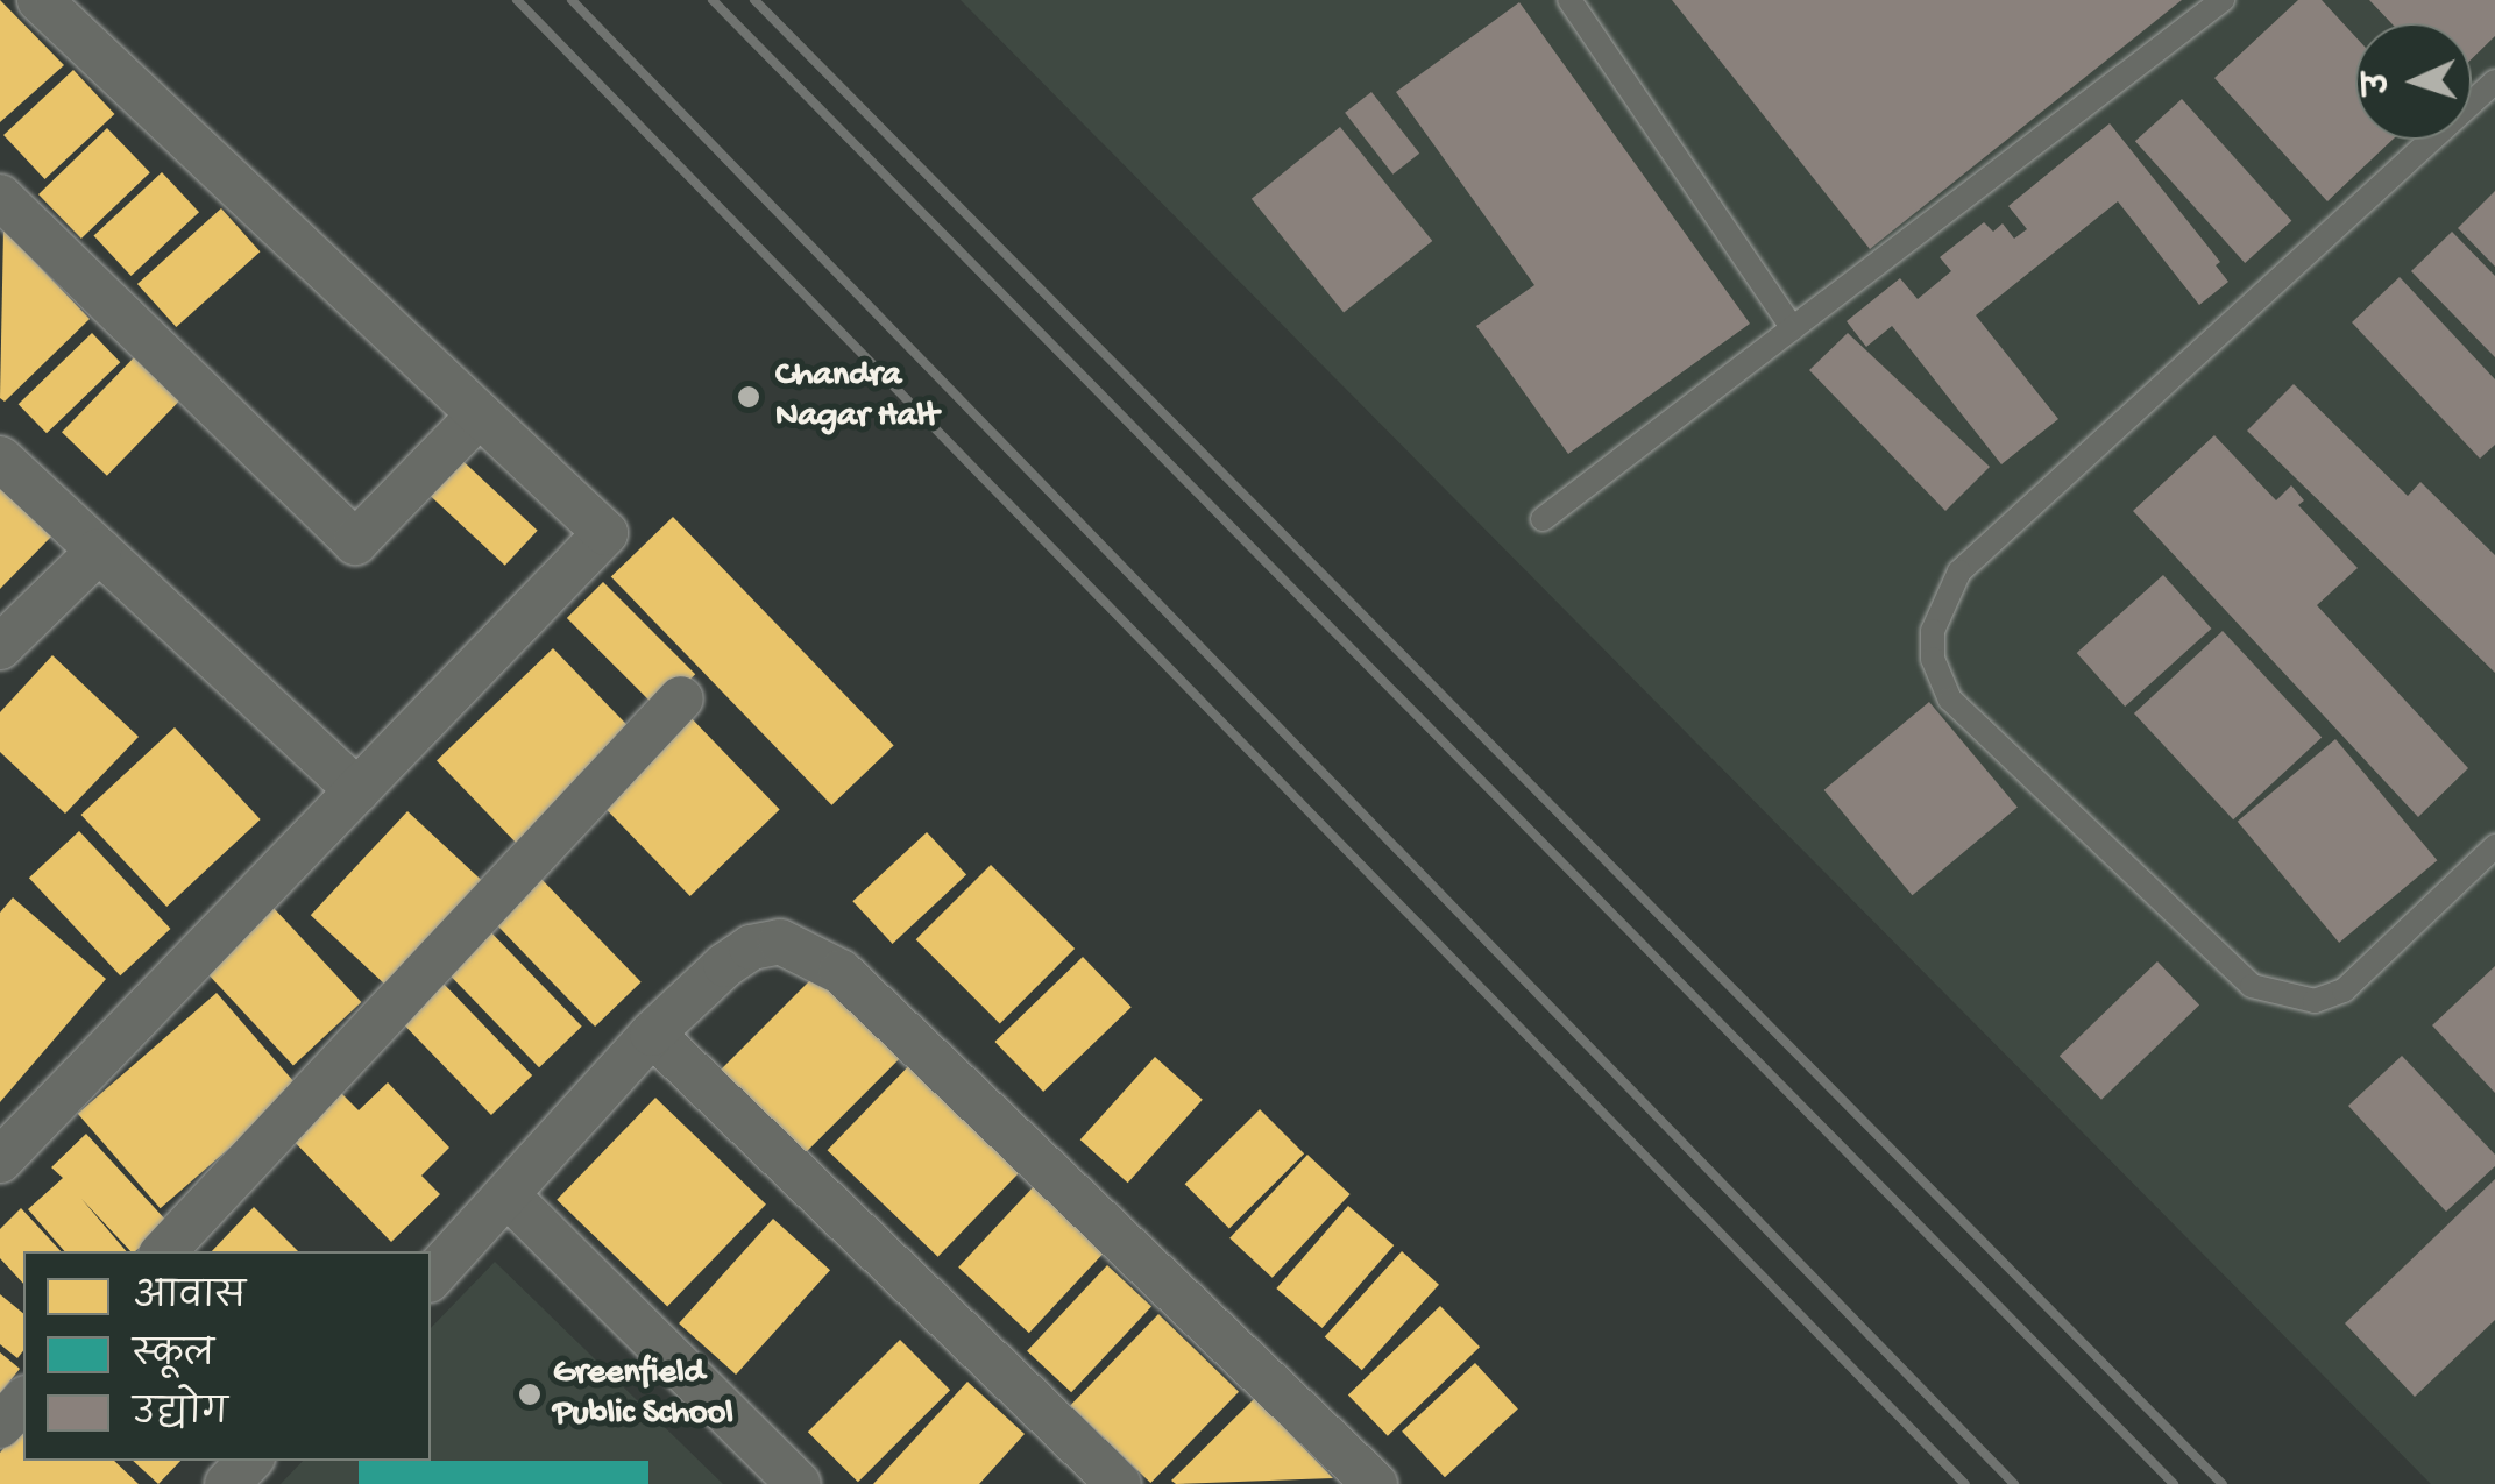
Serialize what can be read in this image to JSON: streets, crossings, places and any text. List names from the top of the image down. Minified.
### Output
{"places":["Chandra Nagar Halt","Greenfield Public School"],"legend":["आवास","स्कूल","उद्योग"],"north":"left"}
